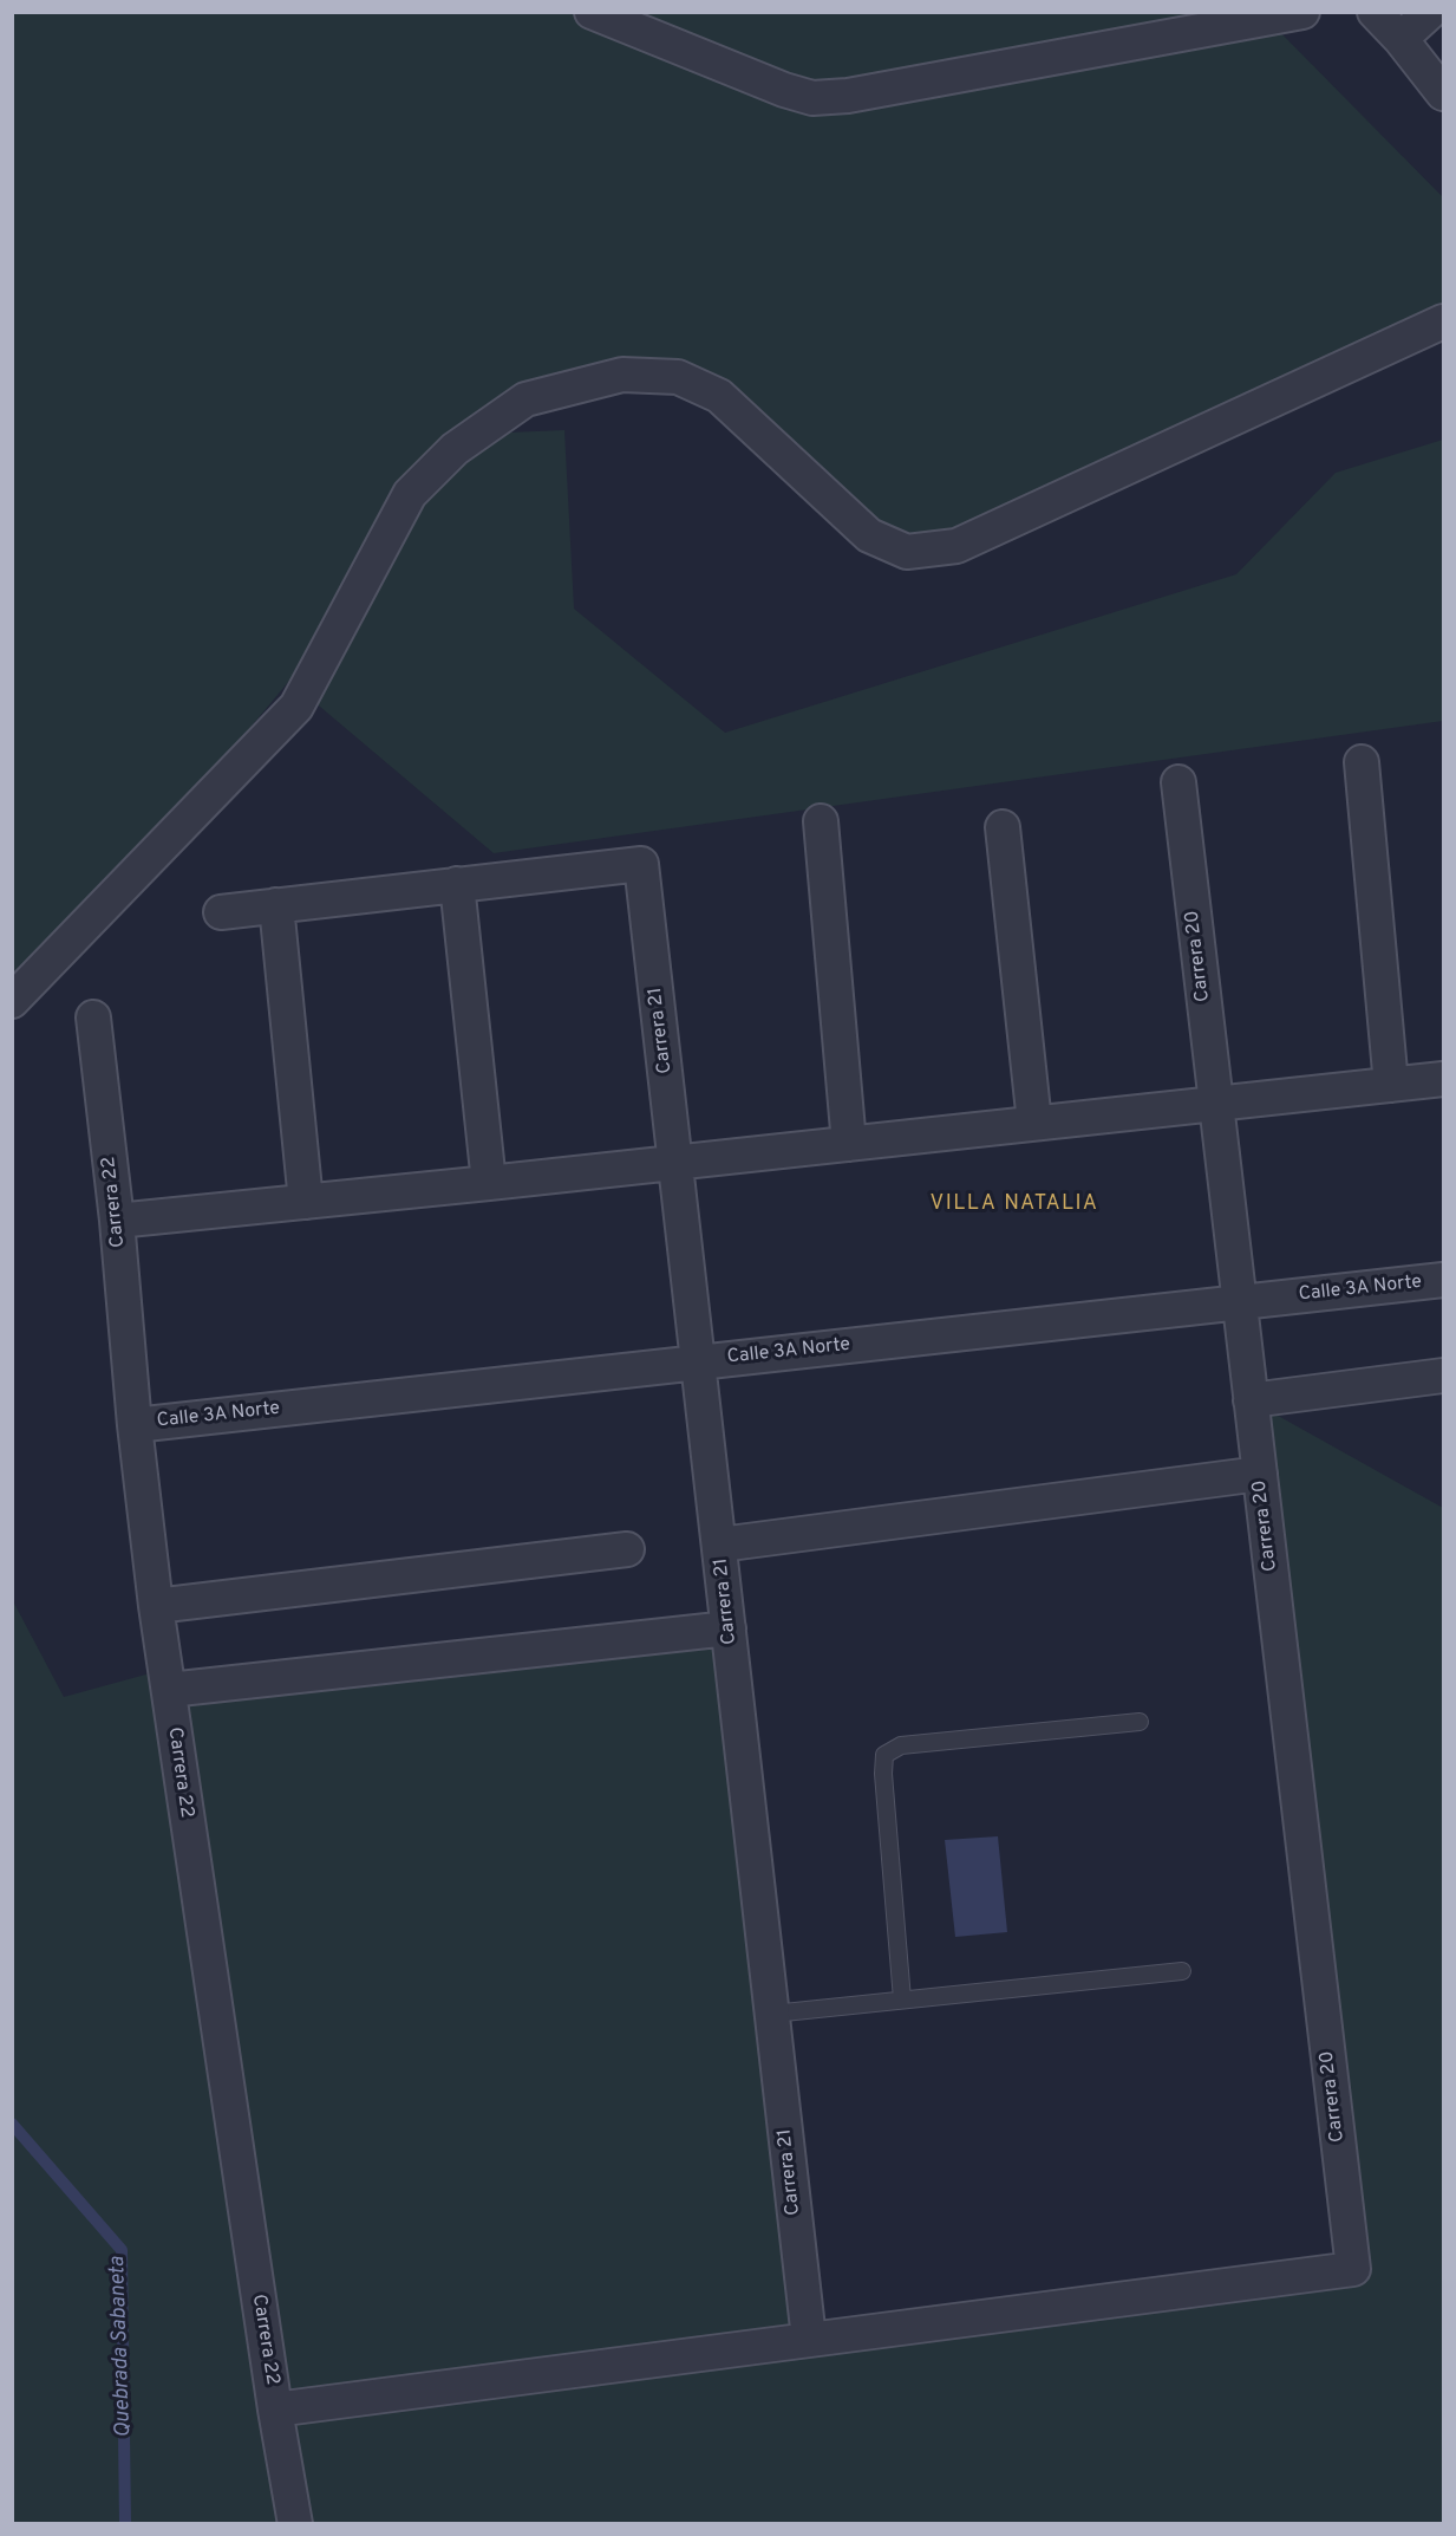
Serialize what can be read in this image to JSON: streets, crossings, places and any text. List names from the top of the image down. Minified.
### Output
{"streets":{"street":["Carrera 20","Carrera 21","Carrera 22","Calle 3A Norte"]},"crossings":[["Carrera 20","Carrera 21"],["Carrera 20","Calle 3A Norte"],["Carrera 21","Calle 3A Norte"],["Carrera 22","Calle 3A Norte"]],"districts":["VILLA NATALIA"],"water":["Quebrada Sabaneta"]}
